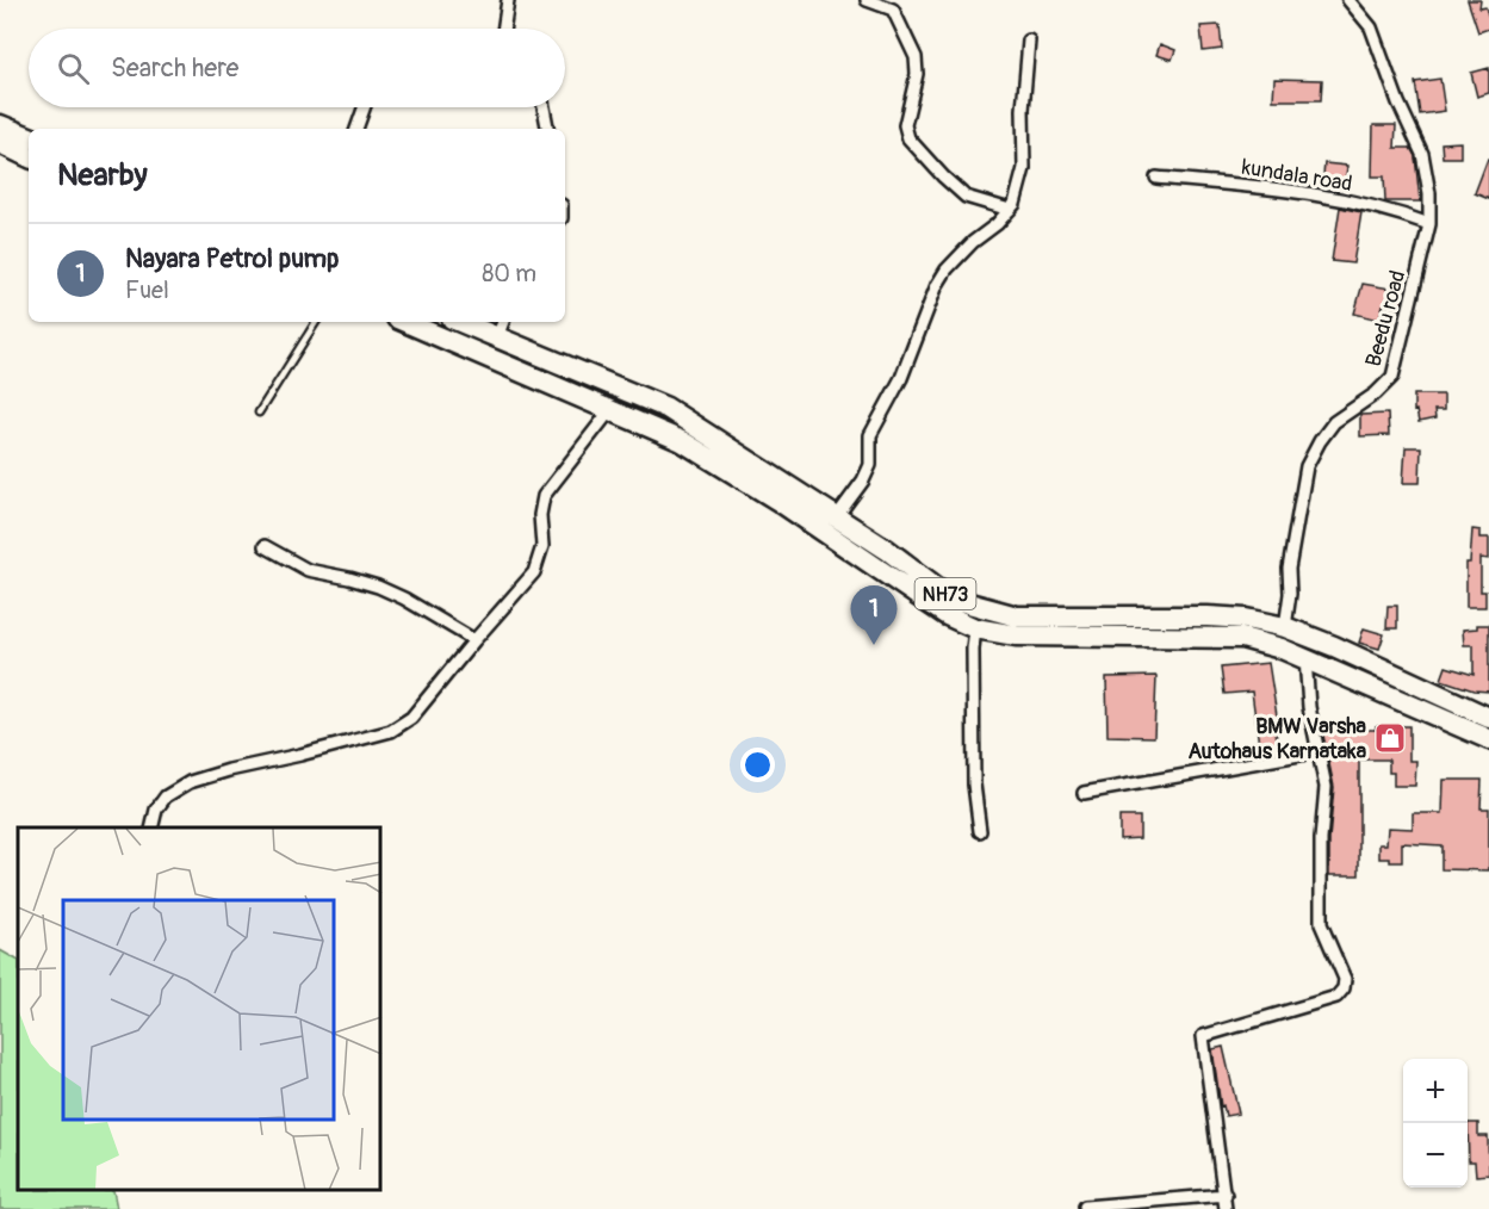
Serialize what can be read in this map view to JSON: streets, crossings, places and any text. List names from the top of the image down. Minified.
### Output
{"streets":{"highway":["NH73"],"street":["kundala road","Beedu road"]},"crossings":[["kundala road","Beedu road"],["Beedu road","NH73"]],"places":{"shop":["BMW Varsha Autohaus Karnataka"]},"page":{"search":"Search here","heading":"Nearby","list":[{"mark":"1","name":"Nayara Petrol pump","note":"Fuel","value":"80 m"}],"pins":"1","map_buttons":["+","−"]}}
